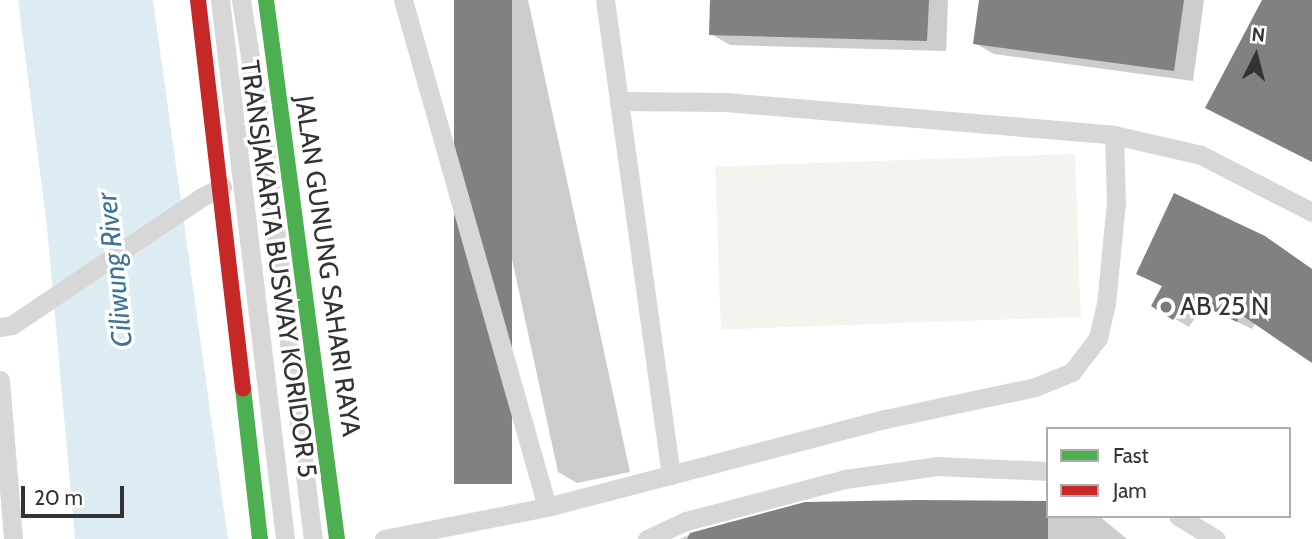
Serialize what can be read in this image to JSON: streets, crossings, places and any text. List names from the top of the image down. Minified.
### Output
{"streets":{"main road":["JALAN GUNUNG SAHARI RAYA"],"lane":["TRANSJAKARTA BUSWAY KORIDOR 5"]},"water":["Ciliwung River"],"places":["AB 25 N"],"legend":["Fast","Jam"],"scale_bar":"20 m","north":"top"}
